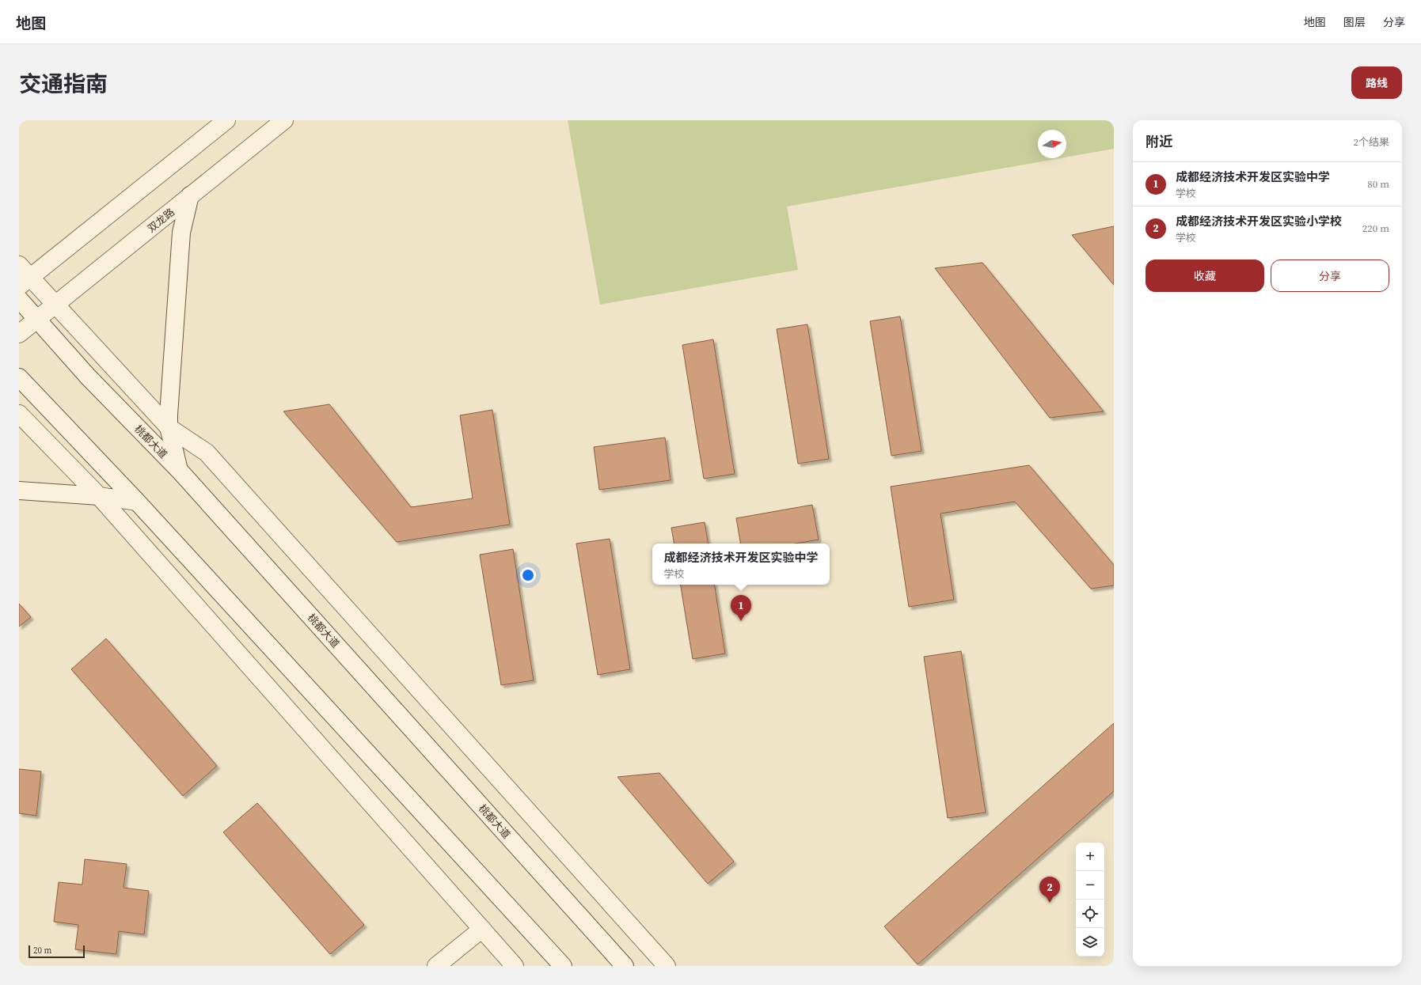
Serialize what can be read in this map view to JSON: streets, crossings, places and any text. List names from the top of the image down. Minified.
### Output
{"streets":{"street":["双龙路","桃都大道"]},"crossings":[["双龙路","桃都大道"]],"scale_bar":"20 m","north":"right","page":{"header":"地图","nav":["地图","图层","分享"],"title":"交通指南","buttons":["路线",["收藏","分享"]],"heading":["附近","2个结果"],"list":[{"mark":"1","name":"成都经济技术开发区实验中学","note":"学校","value":"80 m"},{"mark":"2","name":"成都经济技术开发区实验小学校","note":"学校","value":"220 m"}],"popup":["成都经济技术开发区实验中学","学校"],"pins":["1","2"],"map_buttons":["+","−"],"scale":"20 m"}}
